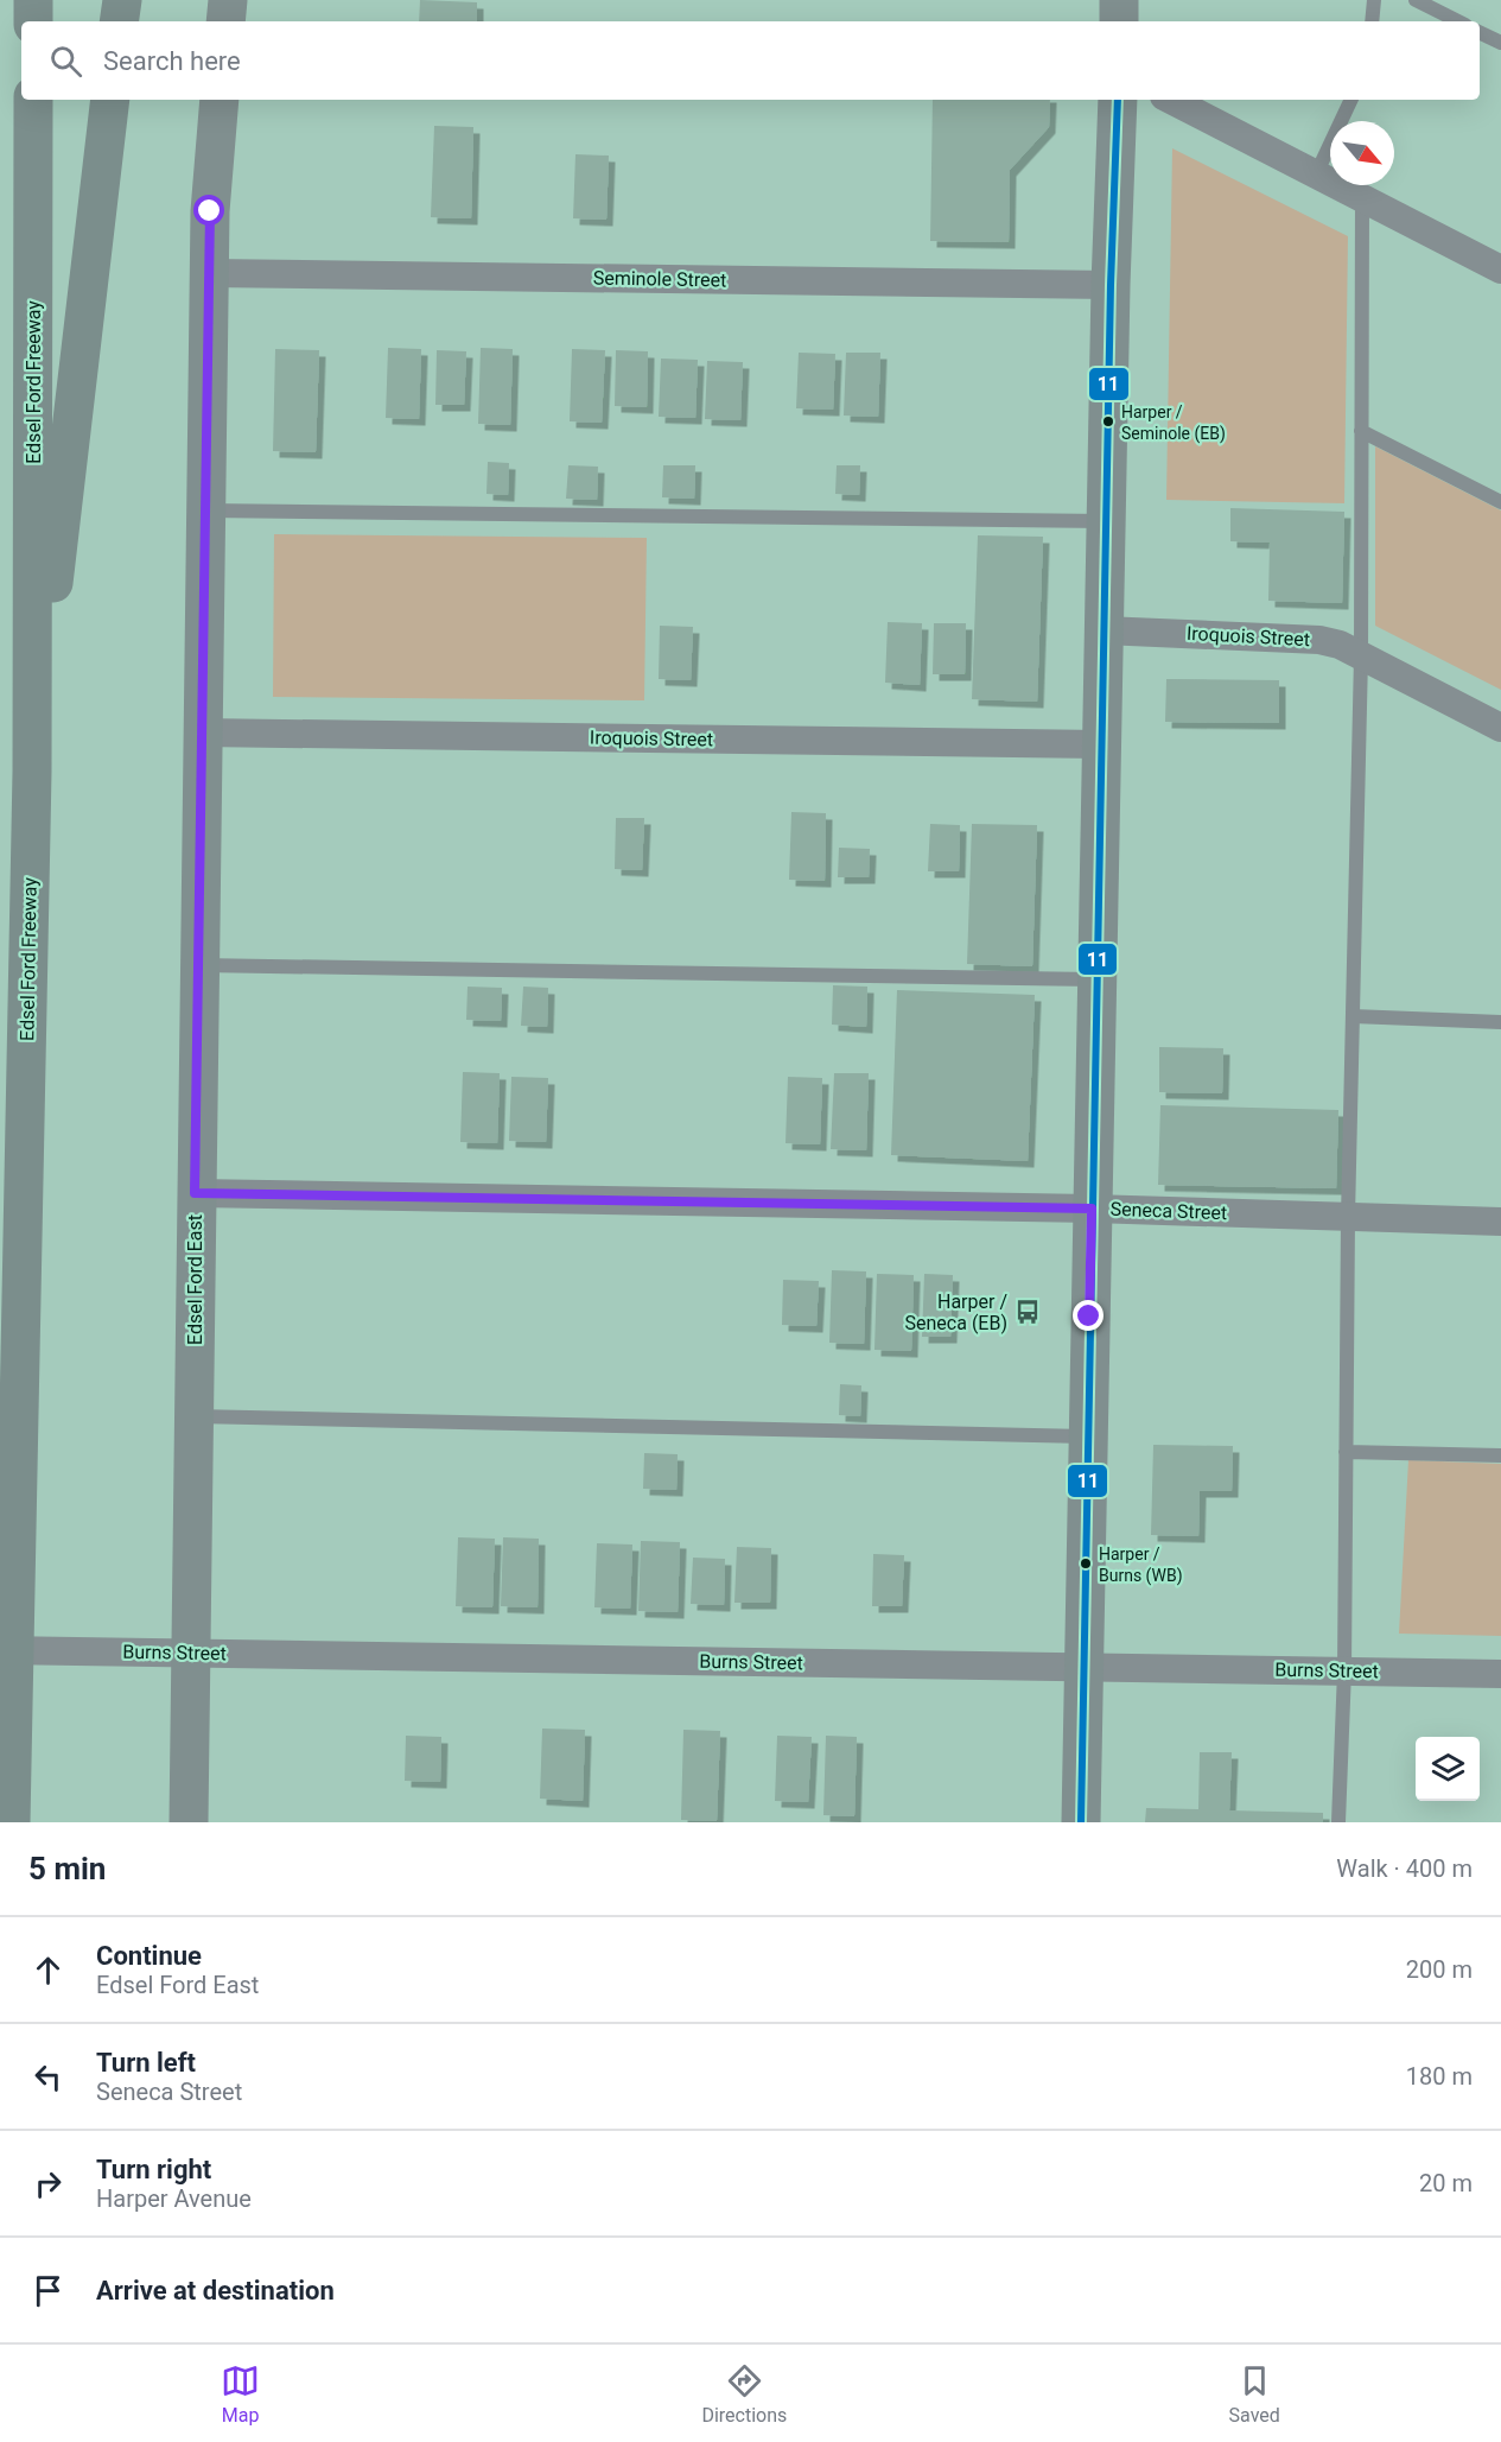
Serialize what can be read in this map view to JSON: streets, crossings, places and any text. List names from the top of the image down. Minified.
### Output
{"streets":{"highway":["Edsel Ford Freeway"],"street":["Seminole Street","Iroquois Street","Seneca Street","Edsel Ford East","Burns Street"]},"crossings":[["Seminole Street","Edsel Ford East"],["Iroquois Street","Edsel Ford East"],["Seneca Street","Edsel Ford East"],["Edsel Ford East","Burns Street"]],"places":{"other":["Harper / Seminole (EB)","Harper / Burns (WB)"],"bus stop":["Harper / Seneca (EB)"]},"lines":["transit line 11"],"north":"bottom right","page":{"search":"Search here","heading":["5 min","Walk · 400 m"],"list":[["Continue","Edsel Ford East","200 m"],["Turn left","Seneca Street","180 m"],["Turn right","Harper Avenue","20 m"],"Arrive at destination"],"nav":["Map","Directions","Saved"]}}
